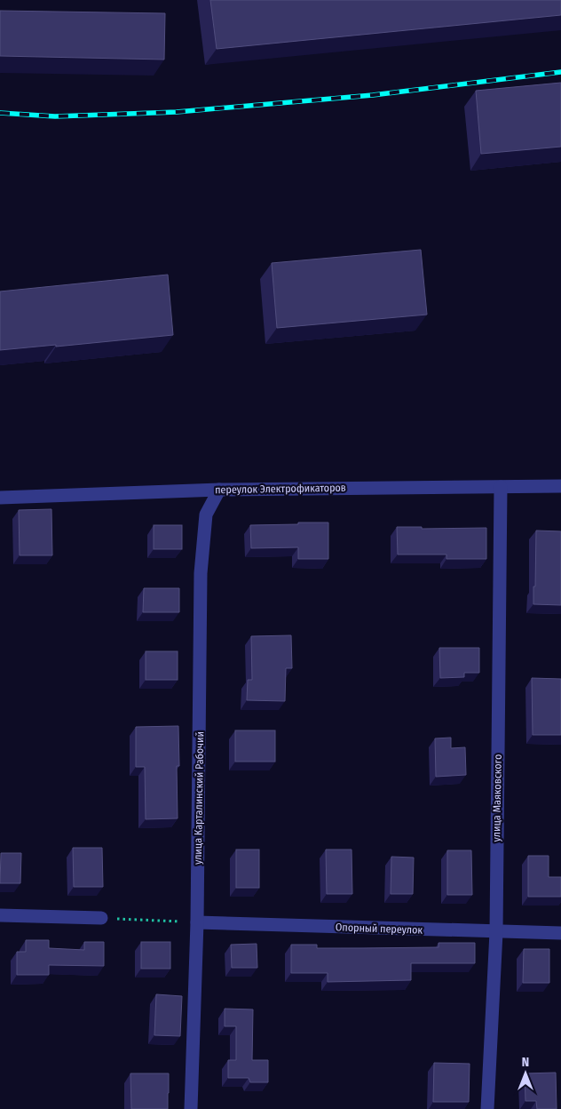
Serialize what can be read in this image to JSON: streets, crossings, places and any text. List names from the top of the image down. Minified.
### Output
{"streets":{"street":["переулок Электрофикаторов","улица Карталинский Рабочий","улица Маяковского","Опорный переулок"]},"crossings":[["переулок Электрофикаторов","улица Карталинский Рабочий"],["переулок Электрофикаторов","улица Маяковского"],["улица Карталинский Рабочий","Опорный переулок"],["улица Маяковского","Опорный переулок"]],"north":"top"}
